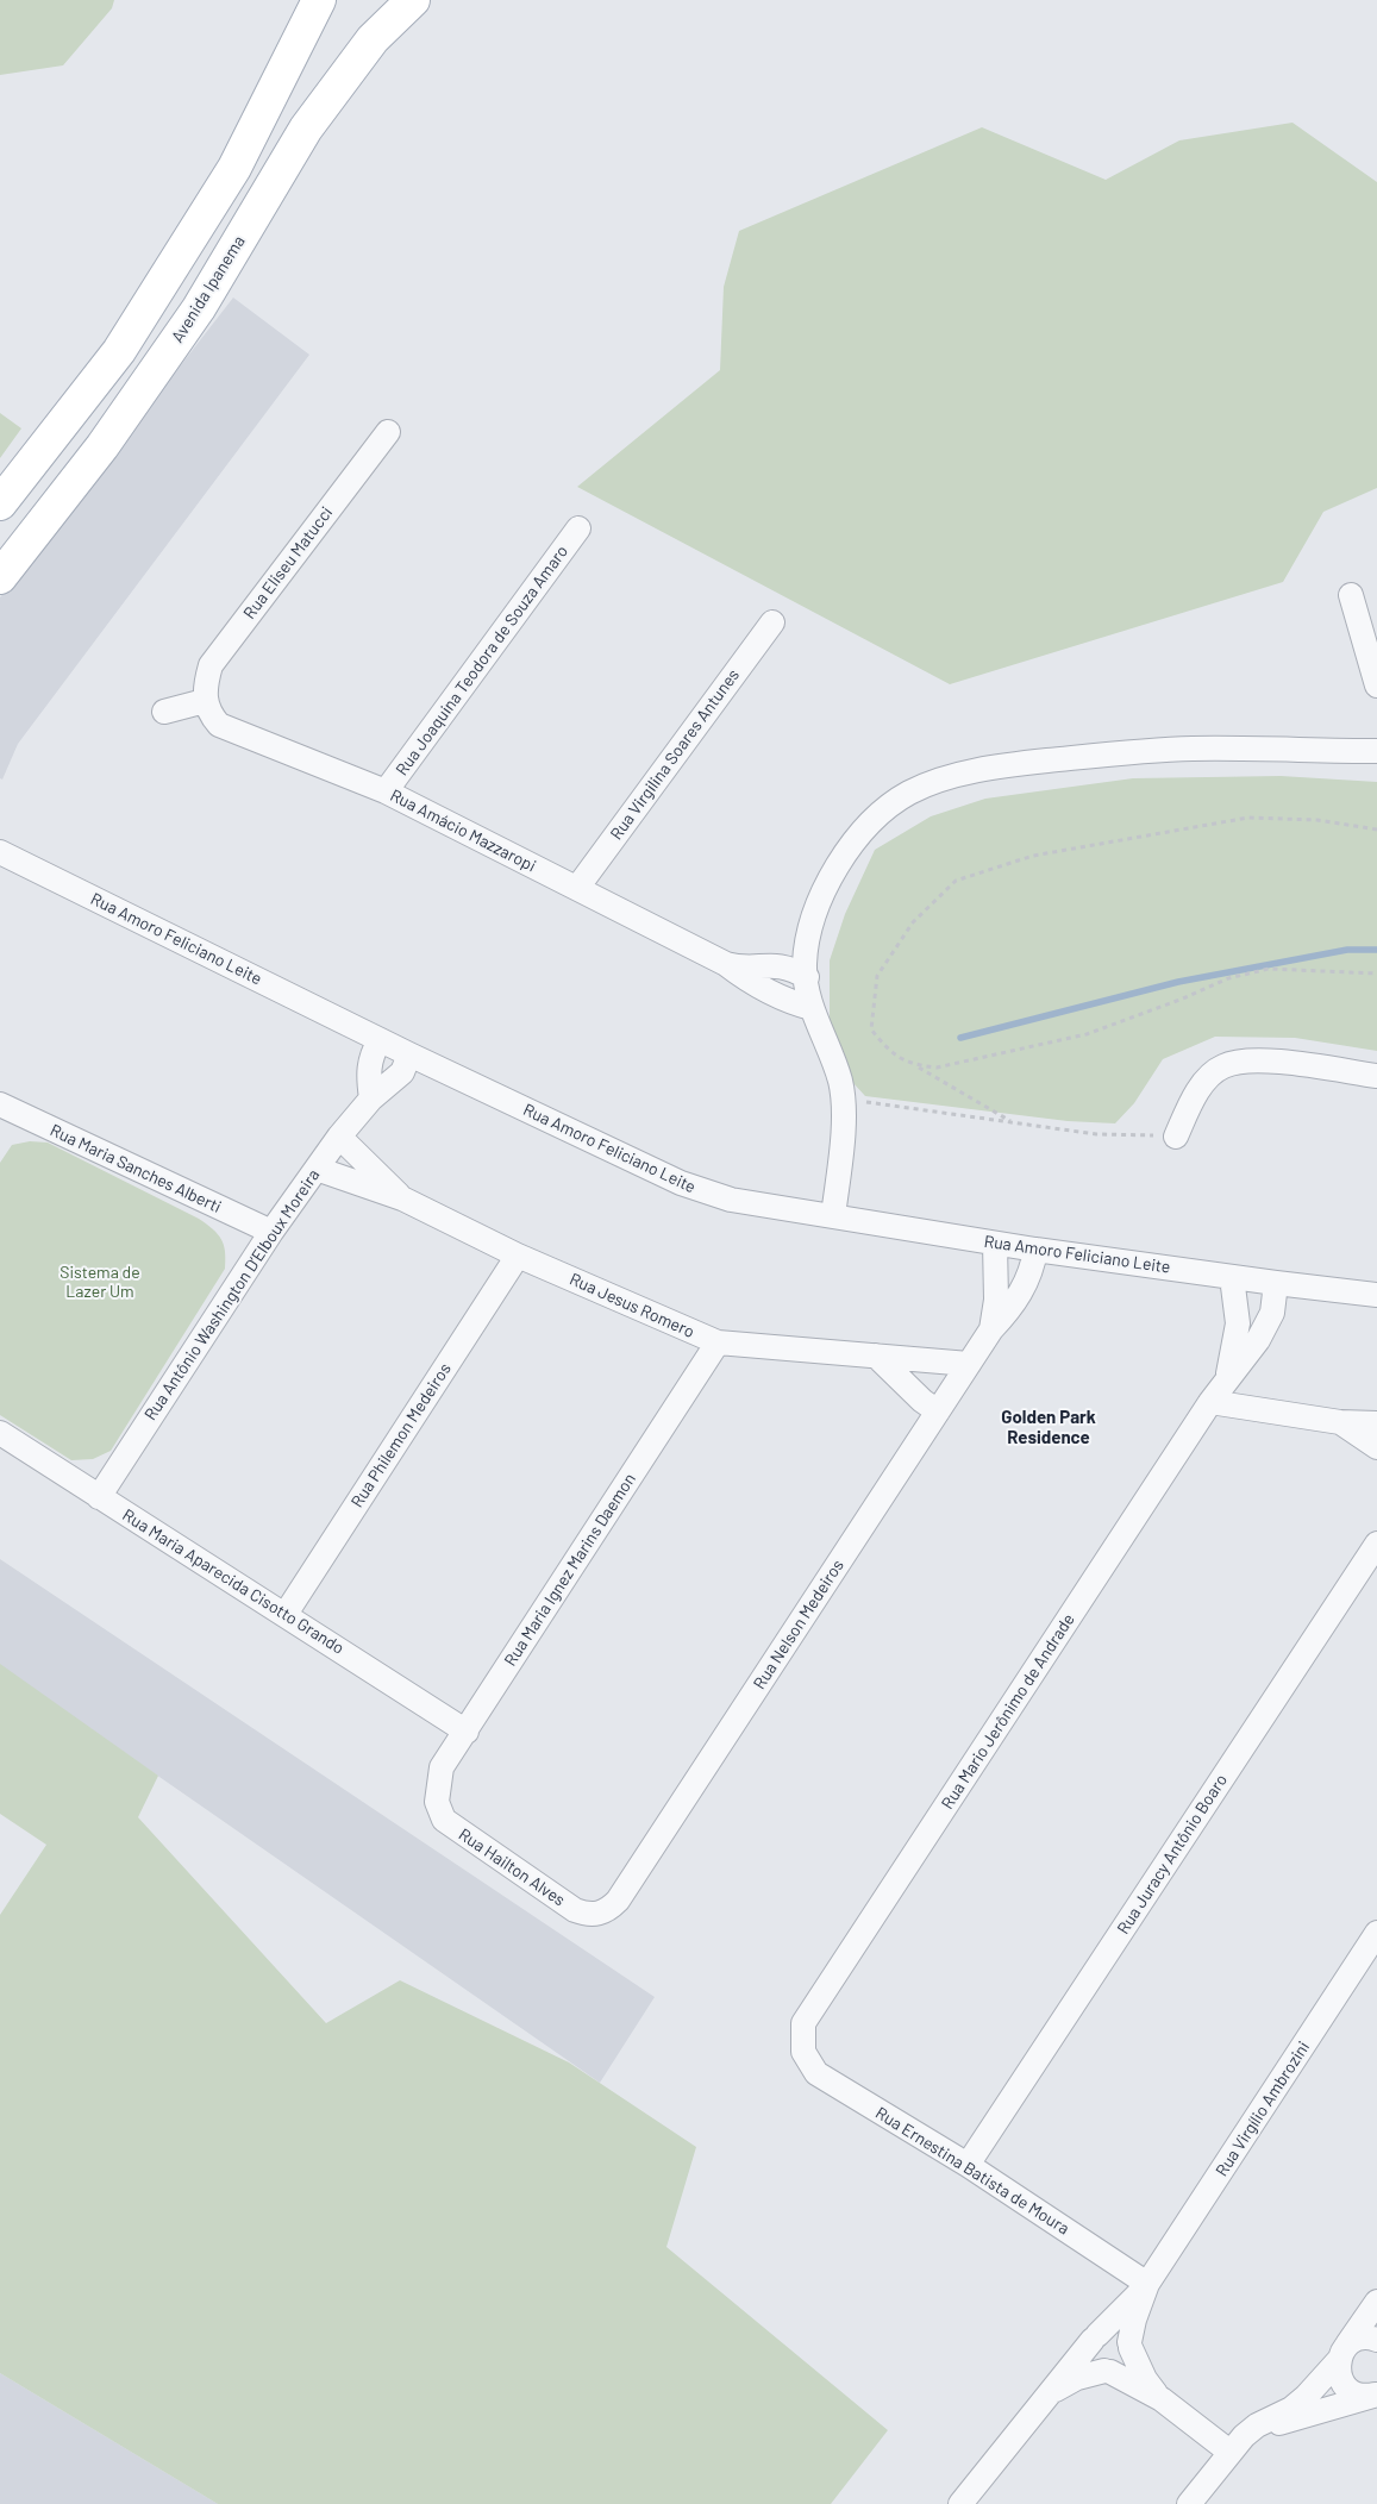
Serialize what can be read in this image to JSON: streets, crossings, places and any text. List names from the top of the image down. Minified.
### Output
{"streets":{"main road":["Avenida Ipanema"],"street":["Rua Eliseu Matucci","Rua Joaquina Teodora de Souza Amaro","Rua Virgilina Soares Antunes","Rua Amácio Mazzaropi","Rua Amoro Feliciano Leite","Rua Maria Sanches Alberti","Rua Antônio Washington D’Elboux Moreira","Rua Jesus Romero","Rua Philemon Medeiros","Rua Maria Ignez Marins Daemon","Rua Maria Aparecida Cisotto Grando","Rua Nelson Medeiros","Rua Mario Jerônimo de Andrade","Rua Juracy Antônio Boaro","Rua Hailton Alves","Rua Virgílio Ambrozini","Rua Ernestina Batista de Moura"]},"crossings":[["Rua Eliseu Matucci","Rua Amácio Mazzaropi"],["Rua Joaquina Teodora de Souza Amaro","Rua Amácio Mazzaropi"],["Rua Virgilina Soares Antunes","Rua Amácio Mazzaropi"],["Rua Amoro Feliciano Leite","Rua Antônio Washington D’Elboux Moreira"],["Rua Amoro Feliciano Leite","Rua Nelson Medeiros"],["Rua Amoro Feliciano Leite","Rua Mario Jerônimo de Andrade"],["Rua Maria Sanches Alberti","Rua Antônio Washington D’Elboux Moreira"],["Rua Antônio Washington D’Elboux Moreira","Rua Jesus Romero"],["Rua Antônio Washington D’Elboux Moreira","Rua Maria Aparecida Cisotto Grando"],["Rua Jesus Romero","Rua Philemon Medeiros"],["Rua Jesus Romero","Rua Maria Ignez Marins Daemon"],["Rua Jesus Romero","Rua Nelson Medeiros"],["Rua Philemon Medeiros","Rua Maria Aparecida Cisotto Grando"],["Rua Maria Ignez Marins Daemon","Rua Maria Aparecida Cisotto Grando"],["Rua Maria Ignez Marins Daemon","Rua Hailton Alves"],["Rua Nelson Medeiros","Rua Hailton Alves"],["Rua Mario Jerônimo de Andrade","Rua Ernestina Batista de Moura"],["Rua Juracy Antônio Boaro","Rua Ernestina Batista de Moura"],["Rua Virgílio Ambrozini","Rua Ernestina Batista de Moura"]],"districts":["Golden Park Residence"],"parks":["Sistema de Lazer Um"]}
